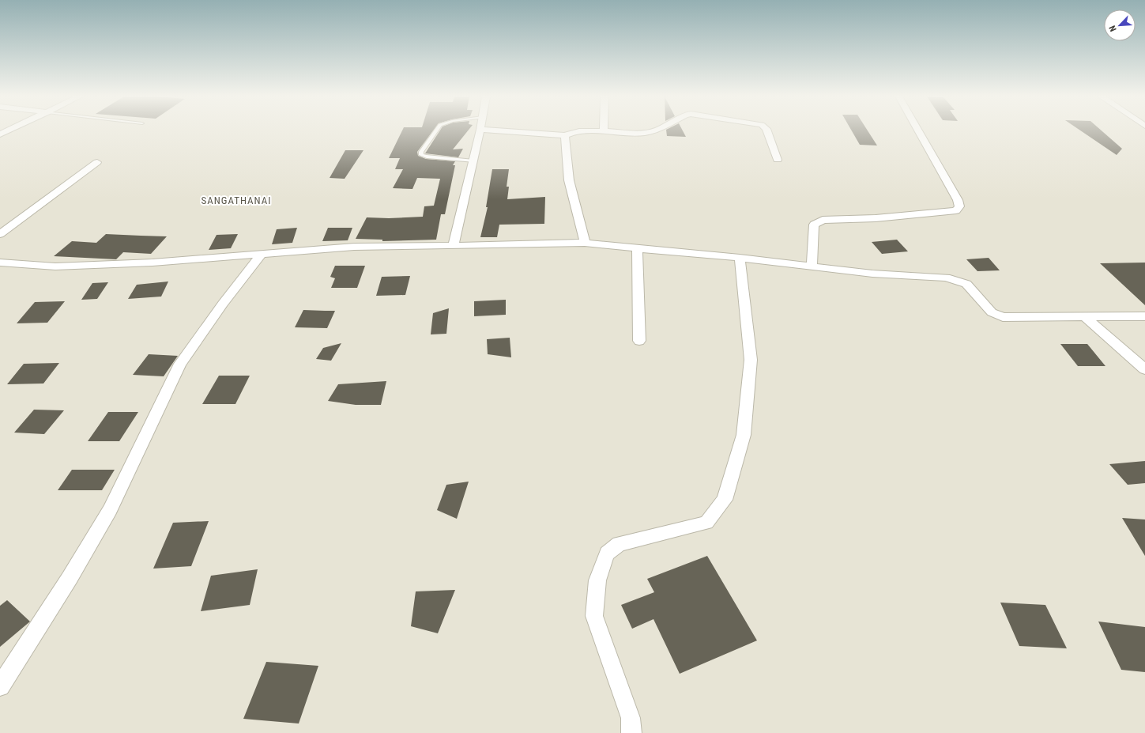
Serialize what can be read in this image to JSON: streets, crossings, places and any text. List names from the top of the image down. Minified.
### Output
{"districts":["SANGATHANAI"],"north":"bottom left"}
